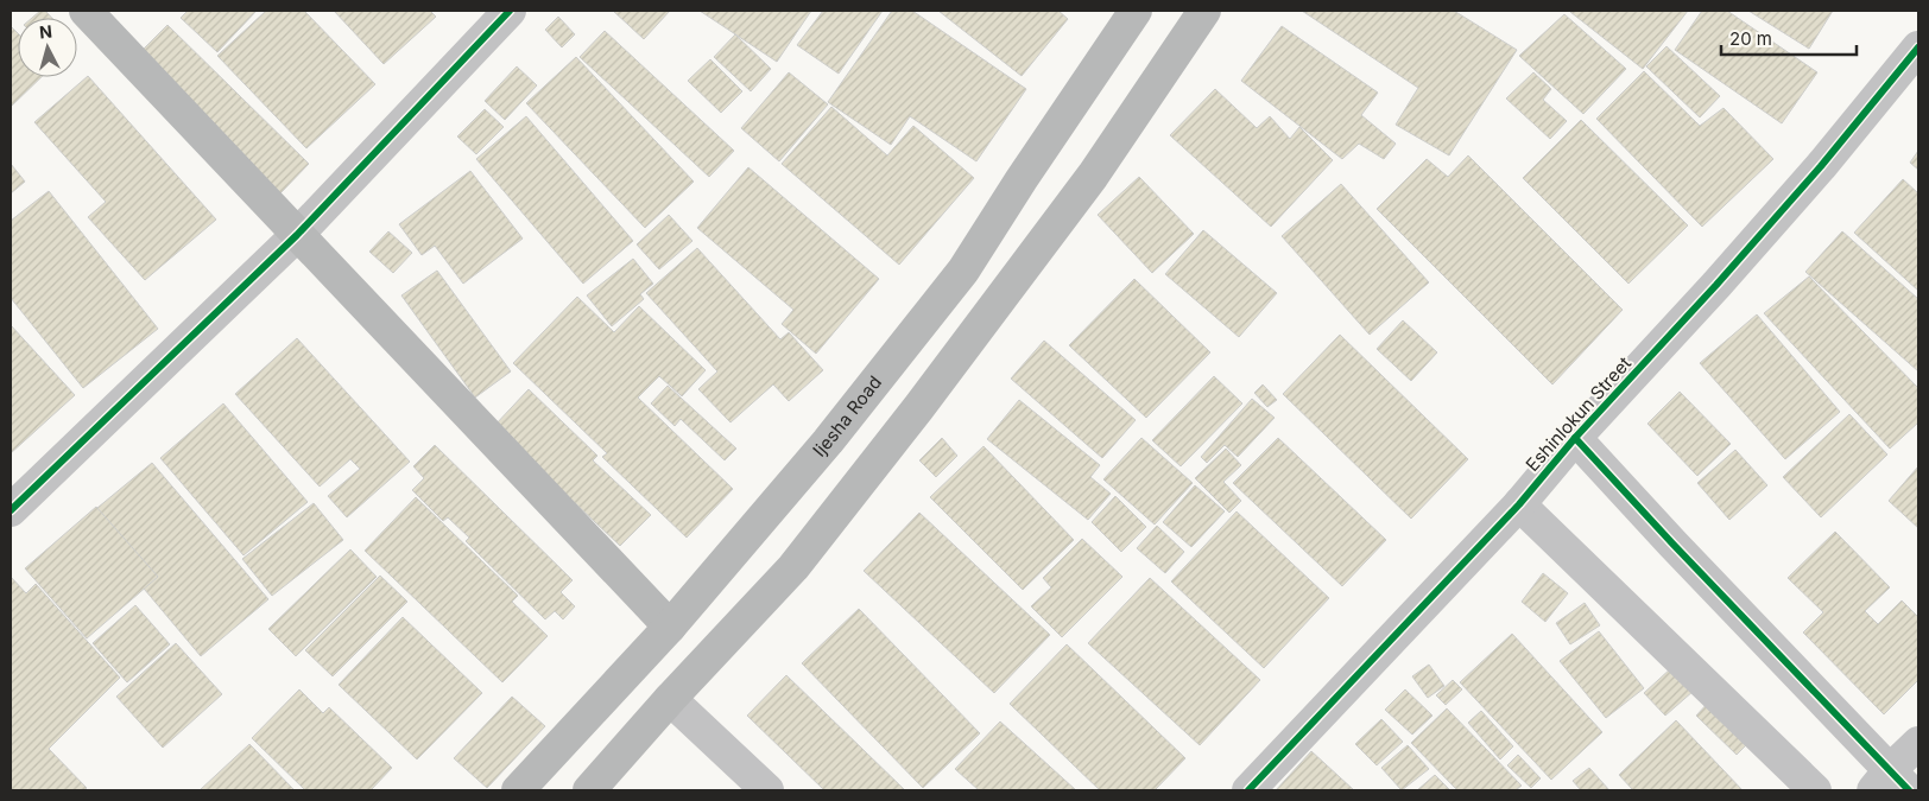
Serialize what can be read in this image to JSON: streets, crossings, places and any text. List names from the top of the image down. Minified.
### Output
{"streets":{"main road":["Ijesha Road"],"street":["Eshinlokun Street"]},"scale_bar":"20 m","north":"top"}
